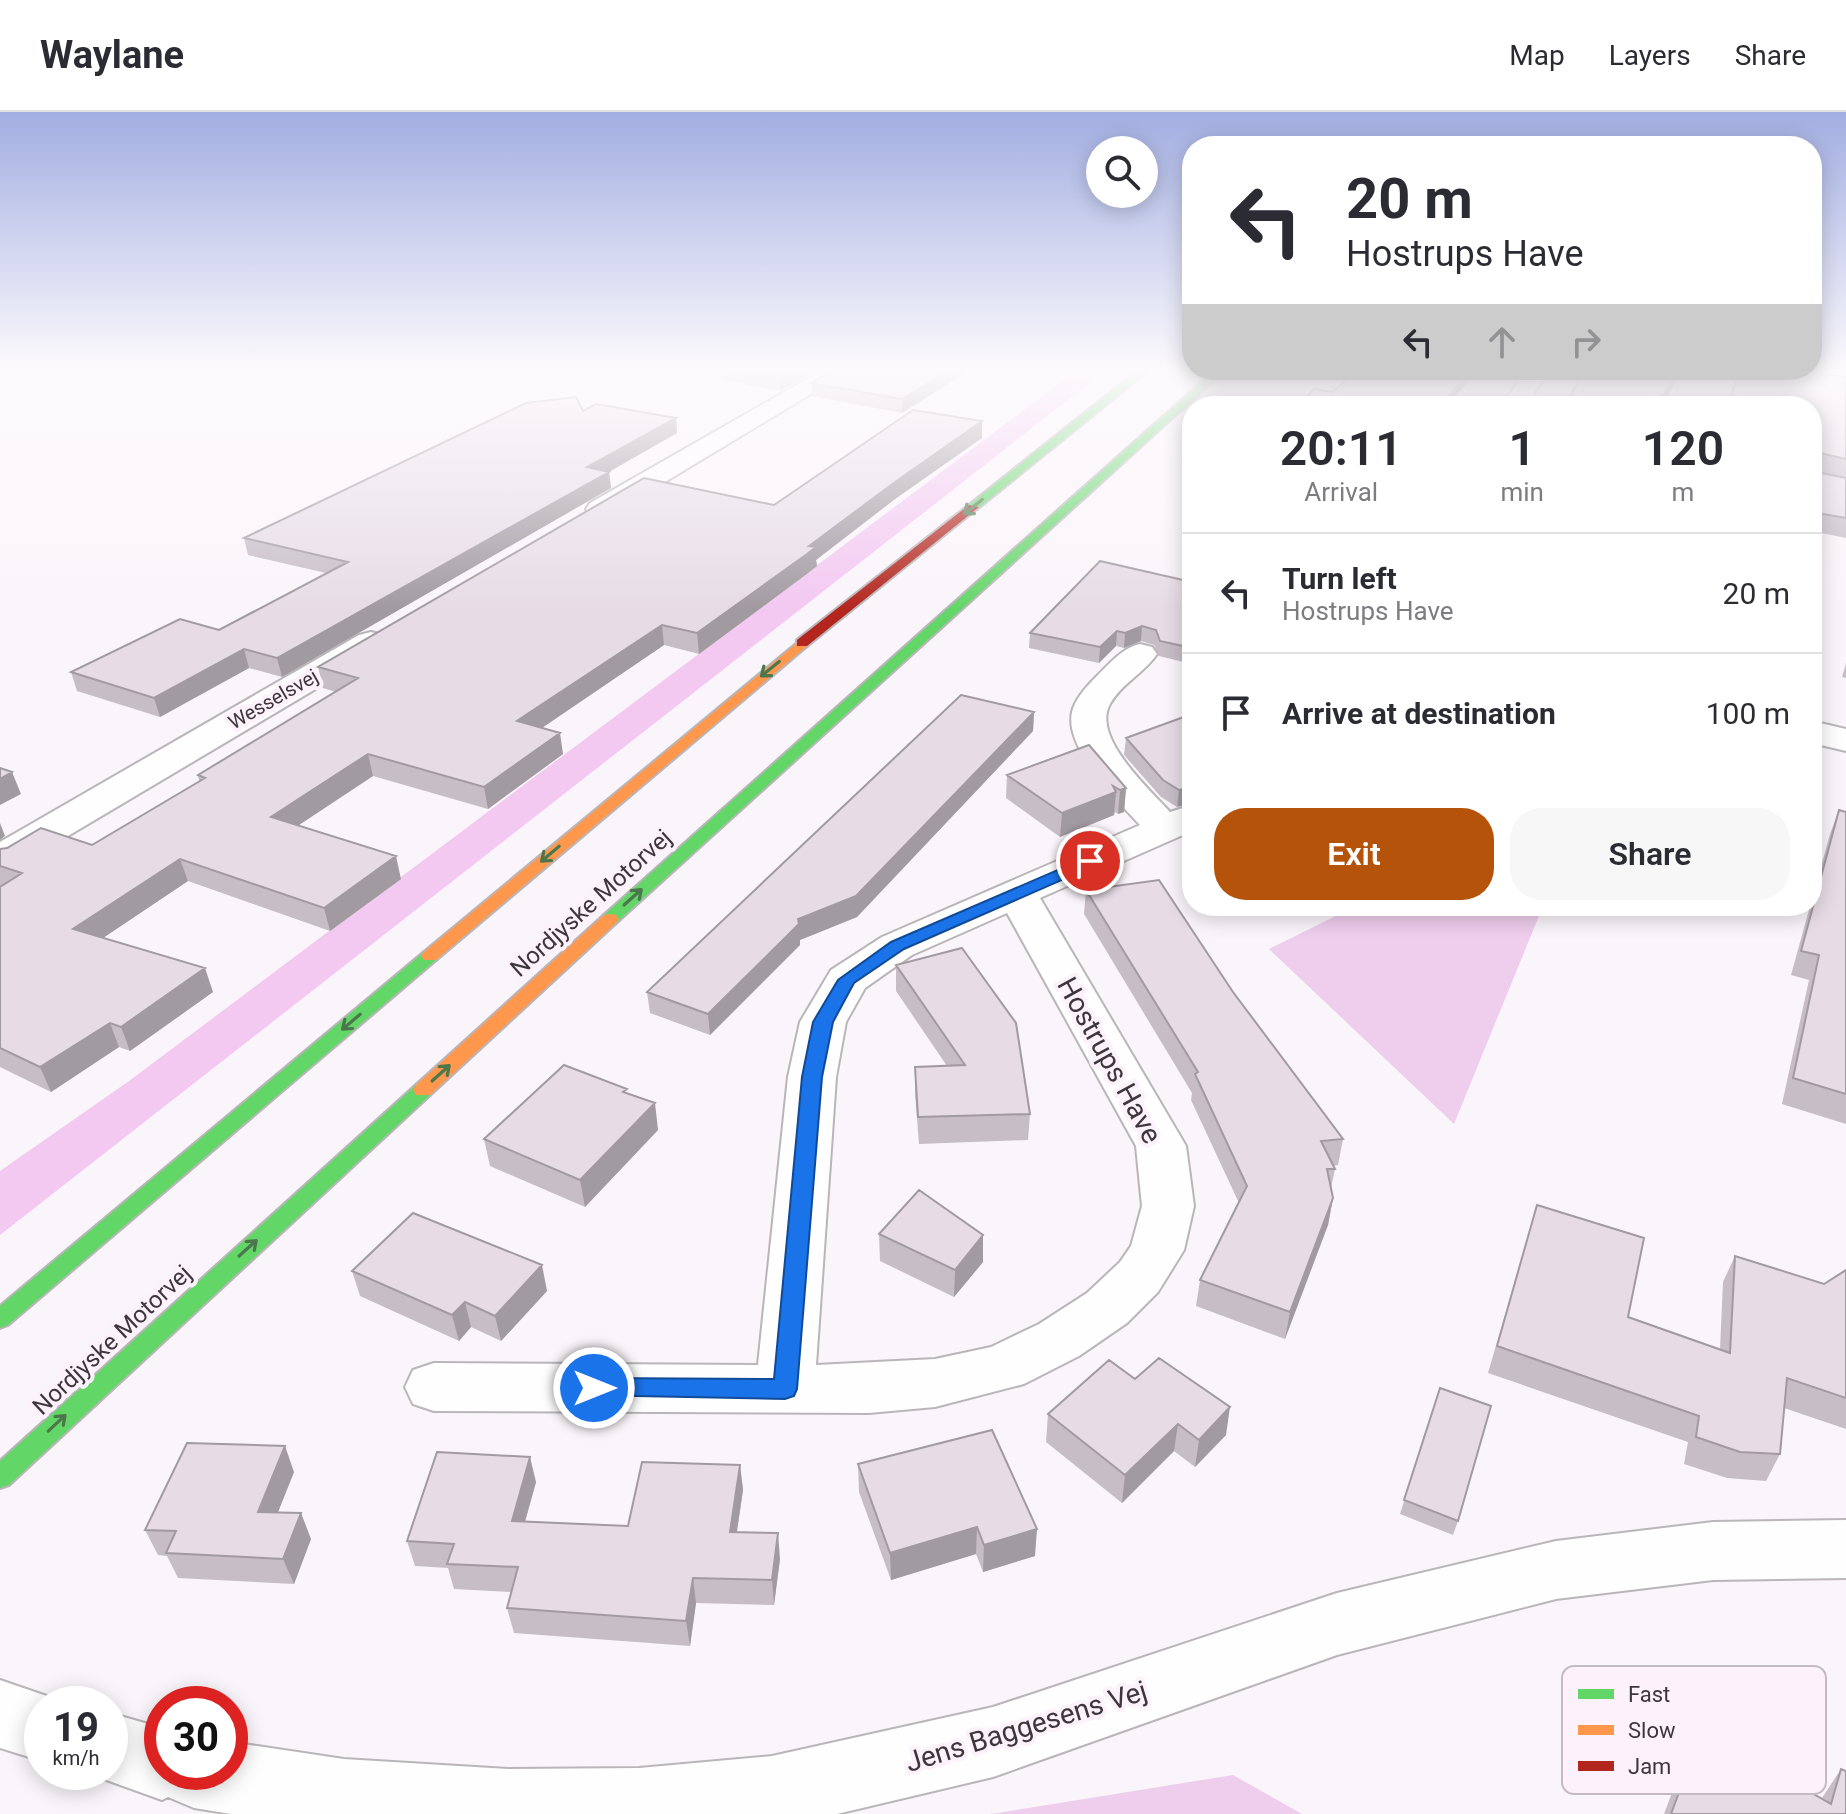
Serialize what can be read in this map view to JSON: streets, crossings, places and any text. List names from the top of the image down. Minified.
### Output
{"streets":{"highway":["Nordjyske Motorvej"],"street":["Wesselsvej","Hostrups Have","Jens Baggesens Vej"]},"legend":["Fast","Slow","Jam"],"page":{"header":"Waylane","nav":["Map","Layers","Share"],"turn":["20 m","Hostrups Have"],"eta":["20:11","Arrival","1","min","120","m"],"list":[{"name":"Turn left","note":"Hostrups Have","value":"20 m"},{"name":"Arrive at destination","value":"100 m"}],"buttons":["Exit","Share"],"speed":"19 km/h","limit":"30"}}
